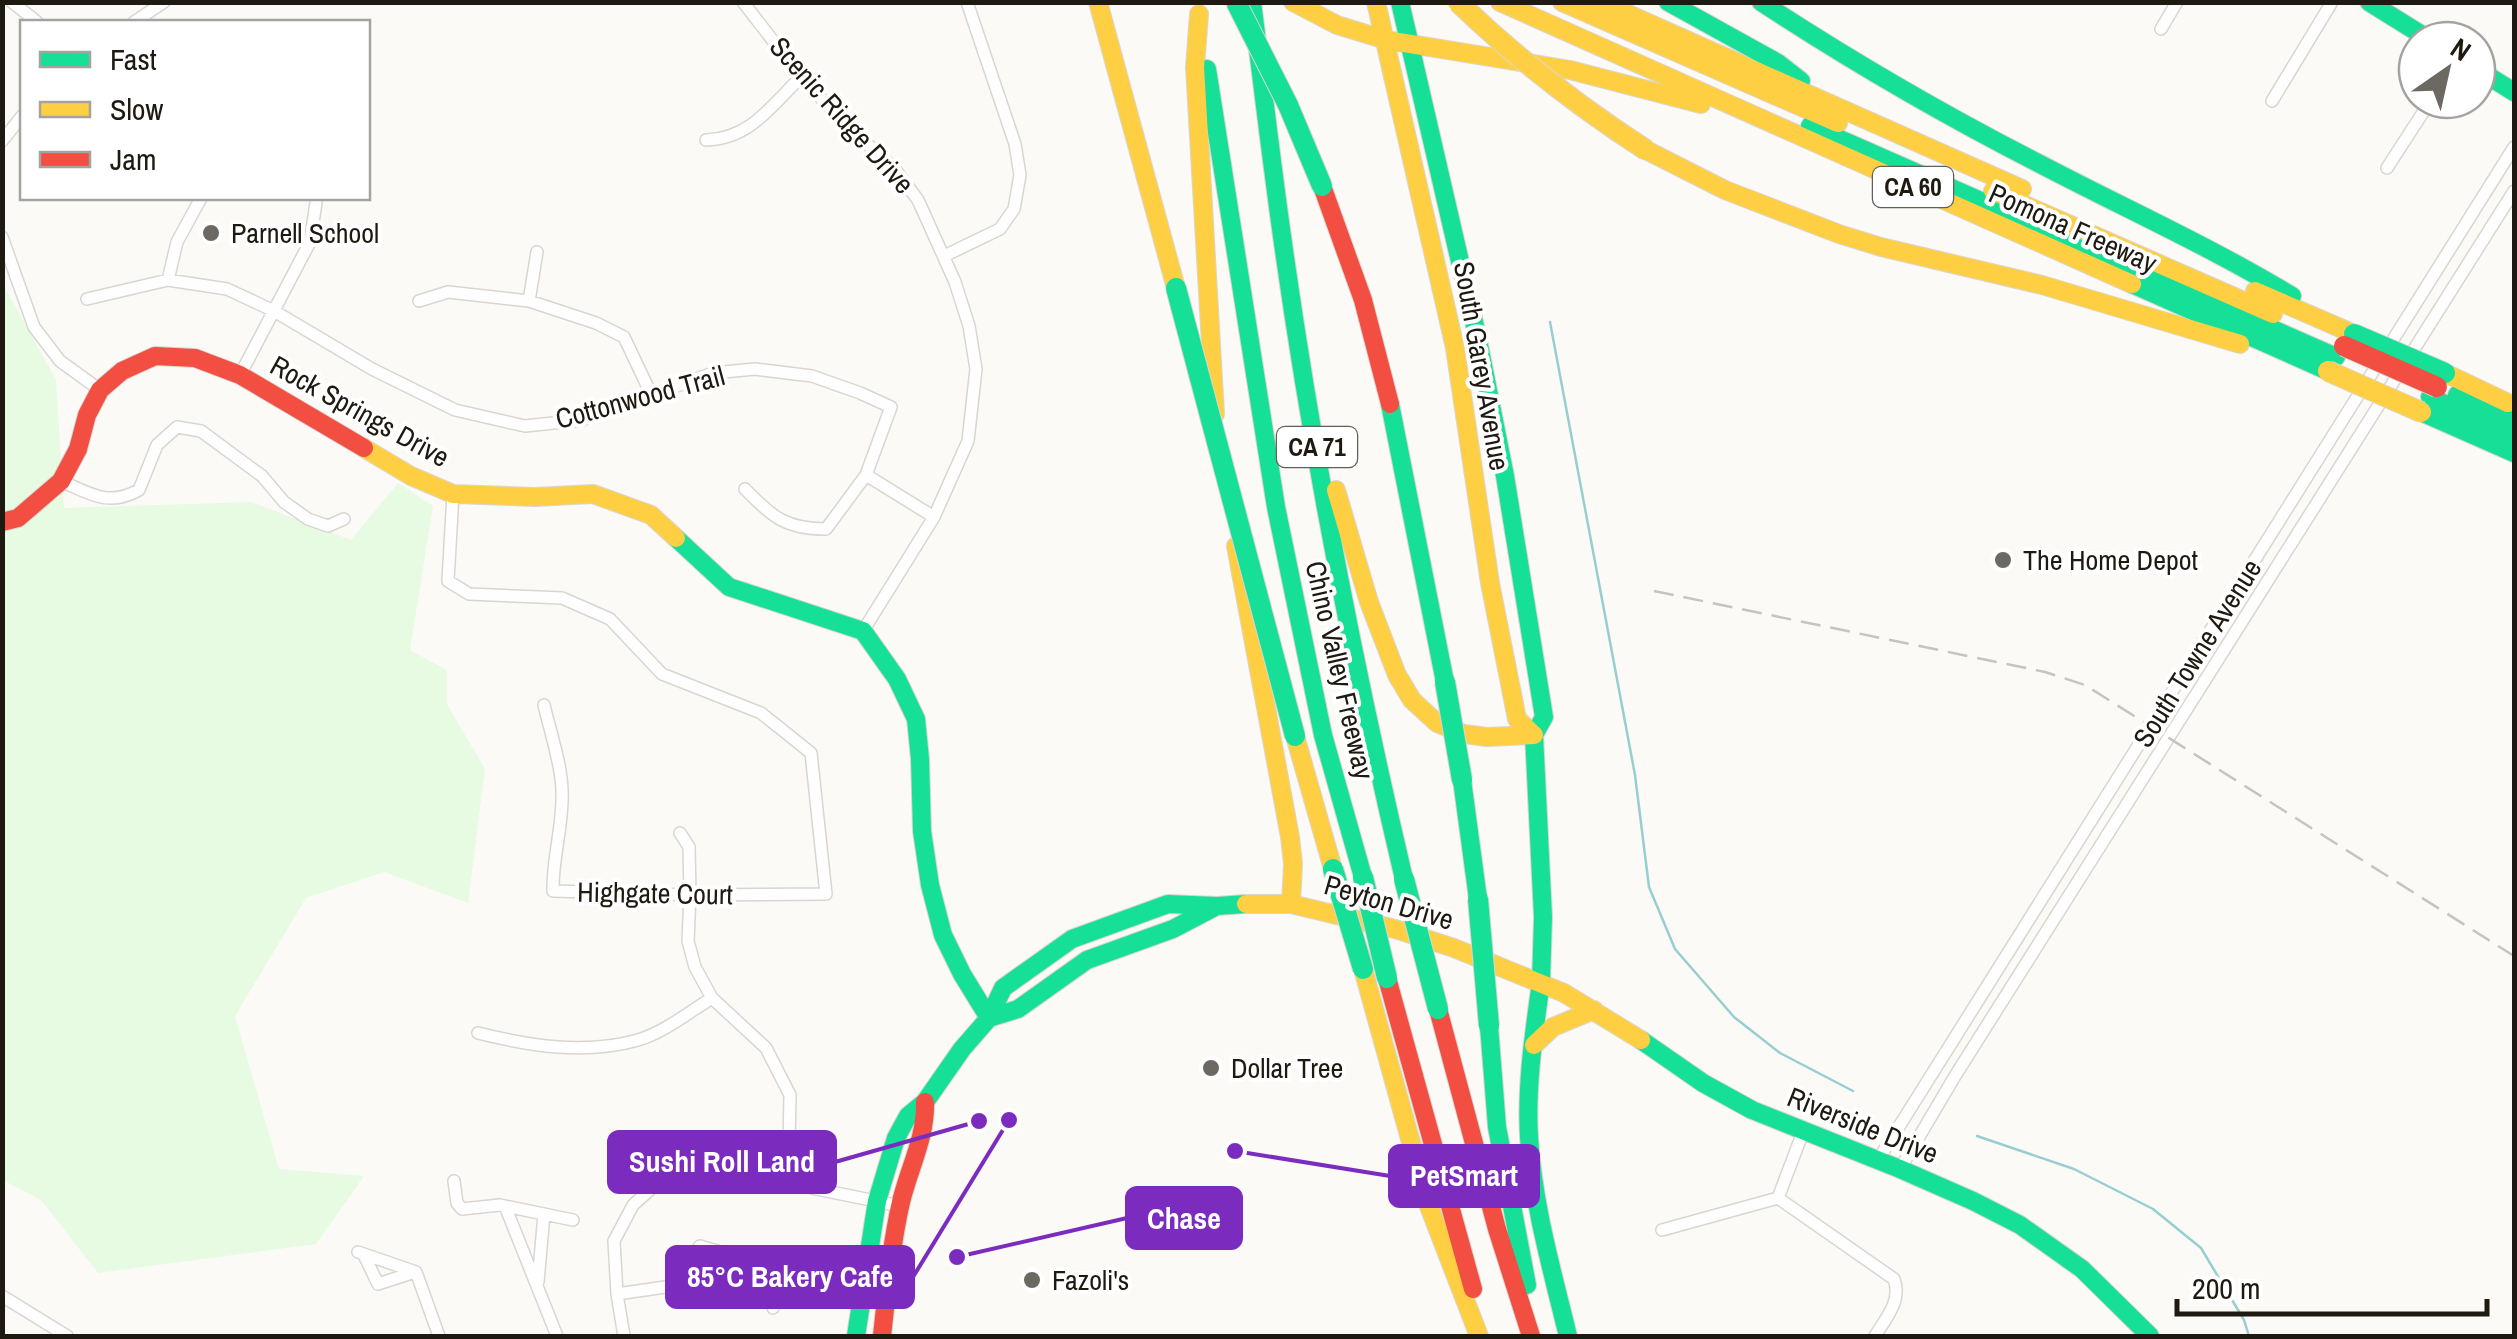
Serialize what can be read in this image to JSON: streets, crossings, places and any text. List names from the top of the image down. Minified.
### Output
{"streets":{"main road":["CA 60","Pomona Freeway","South Garey Avenue","Rock Springs Drive","CA 71","Chino Valley Freeway","Peyton Drive","Riverside Drive"],"street":["Scenic Ridge Drive","Cottonwood Trail","South Towne Avenue","Highgate Court"]},"crossings":[["Scenic Ridge Drive","Rock Springs Drive"],["South Garey Avenue","Peyton Drive"],["South Garey Avenue","Riverside Drive"],["Rock Springs Drive","Highgate Court"],["South Towne Avenue","Riverside Drive"],["Peyton Drive","Riverside Drive"]],"places":["Parnell School","The Home Depot","Dollar Tree","85°C Bakery Cafe","Sushi Roll Land","PetSmart","Chase","Fazoli's"],"legend":["Fast","Slow","Jam"],"scale_bar":"200 m","north":"top right"}
